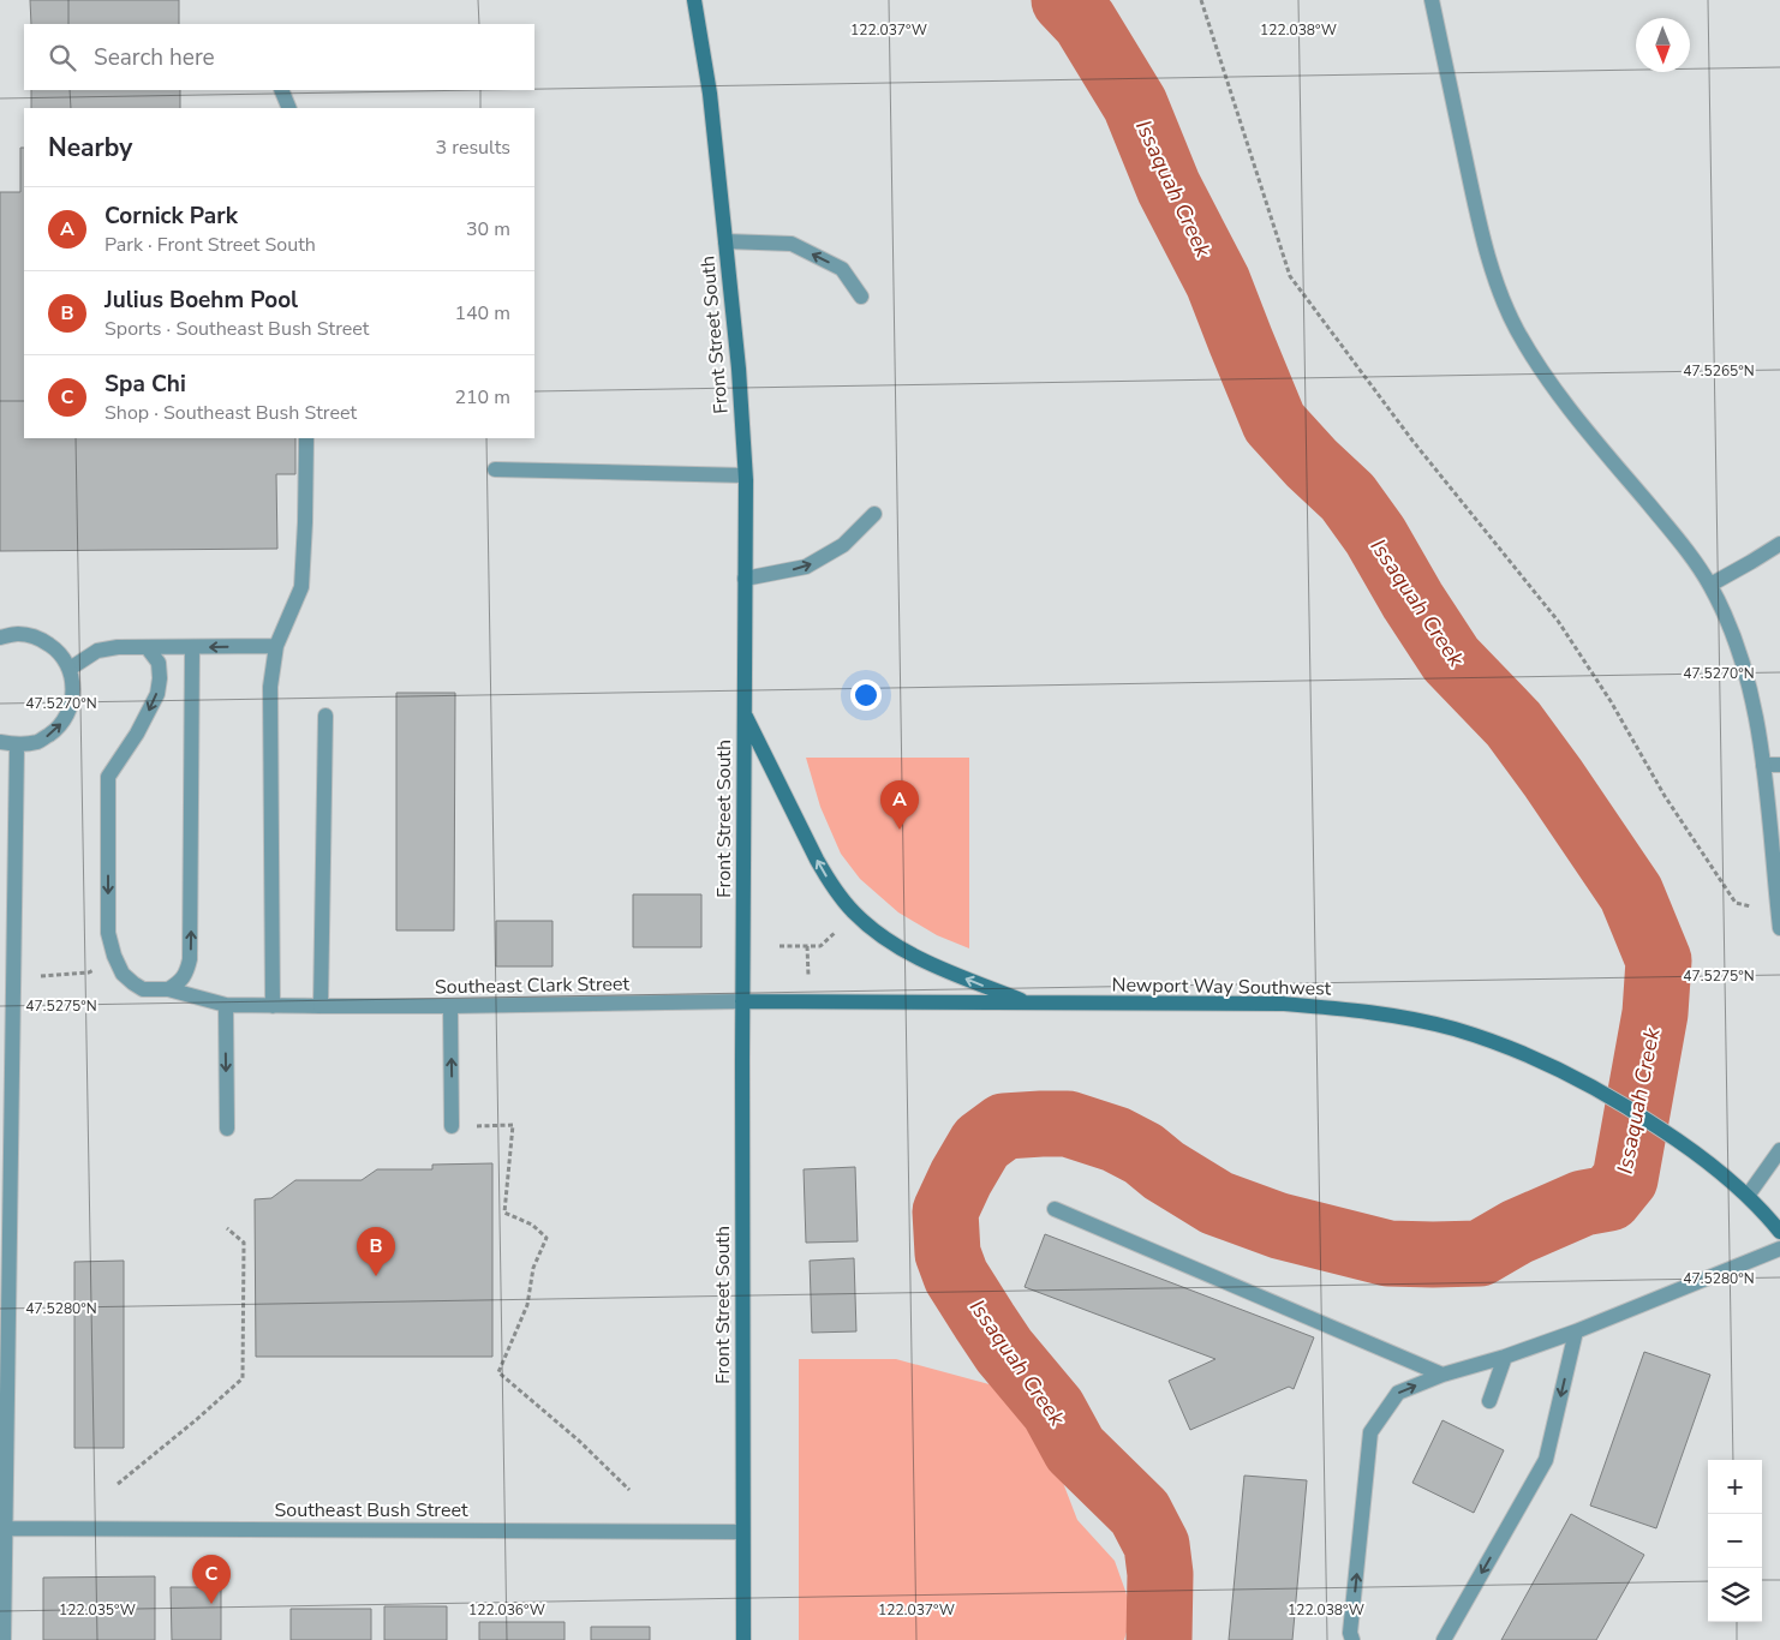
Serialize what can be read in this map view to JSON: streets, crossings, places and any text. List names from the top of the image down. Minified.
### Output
{"streets":{"main road":["Front Street South","Newport Way Southwest"],"street":["Southeast Clark Street","Southeast Bush Street"]},"crossings":[["Front Street South","Southeast Clark Street"],["Front Street South","Newport Way Southwest"],["Front Street South","Southeast Bush Street"],["Southeast Clark Street","Newport Way Southwest"]],"water":["Issaquah Creek"],"north":"bottom","page":{"search":"Search here","heading":["Nearby","3 results"],"list":[{"mark":"A","name":"Cornick Park","note":"Park · Front Street South","value":"30 m"},{"mark":"B","name":"Julius Boehm Pool","note":"Sports · Southeast Bush Street","value":"140 m"},{"mark":"C","name":"Spa Chi","note":"Shop · Southeast Bush Street","value":"210 m"}],"pins":["A","B","C"],"map_buttons":["+","−"]},"coordinates":["122.037°W","122.038°W","47.5265°N","47.5270°N","47.5275°N","47.5280°N","122.035°W","122.036°W"]}
